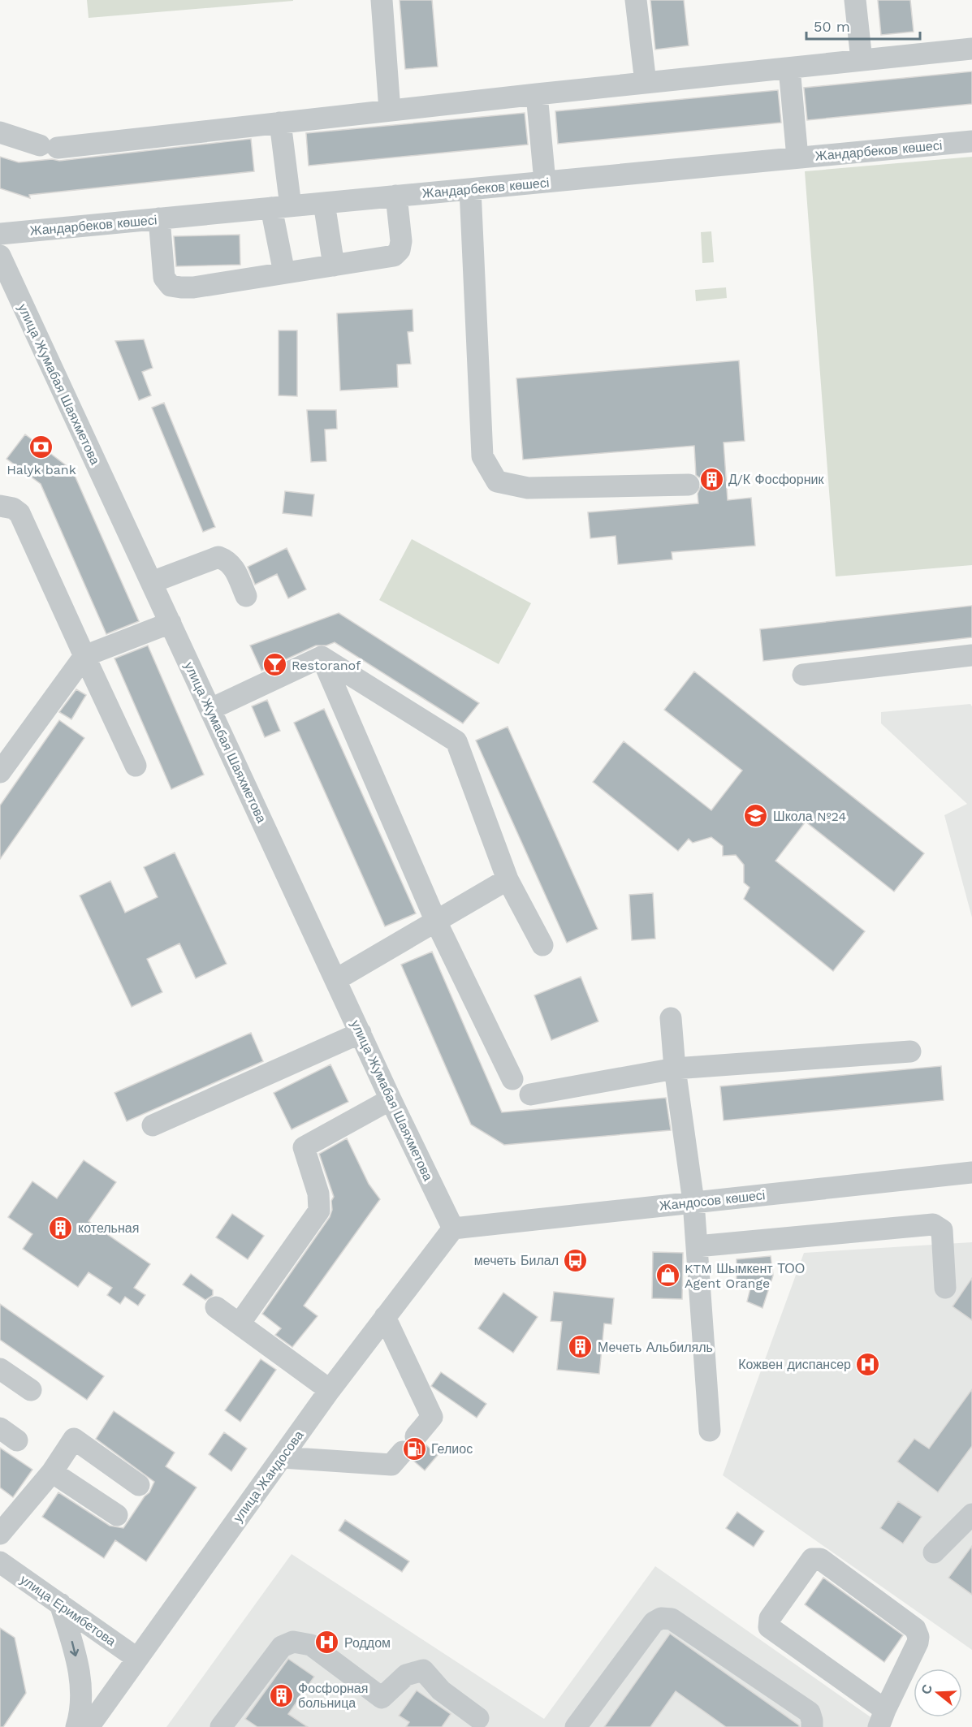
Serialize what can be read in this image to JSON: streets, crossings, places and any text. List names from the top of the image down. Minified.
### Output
{"streets":{"street":["Жандарбеков көшесі","улица Жумабая Шаяхметова","Жандосов көшесі","улица Жандосова","улица Еримбетова"]},"crossings":[["улица Жумабая Шаяхметова","Жандосов көшесі"],["улица Жумабая Шаяхметова","улица Жандосова"],["Жандосов көшесі","улица Жандосова"],["улица Жандосова","улица Еримбетова"]],"places":{"bank":["Halyk bank"],"building":["Д/К Фосфорник","котельная","Мечеть Альбиляль","Фосфорная больница"],"bar":["Restoranof"],"school or university":["Школа №24"],"bus stop":["мечеть Билал"],"shop":["KTM Шымкент ТОО Agent Orange"],"hospital":["Кожвен диспансер","Роддом"],"fuel station":["Гелиос"]},"scale_bar":"50 m","north":"left"}
